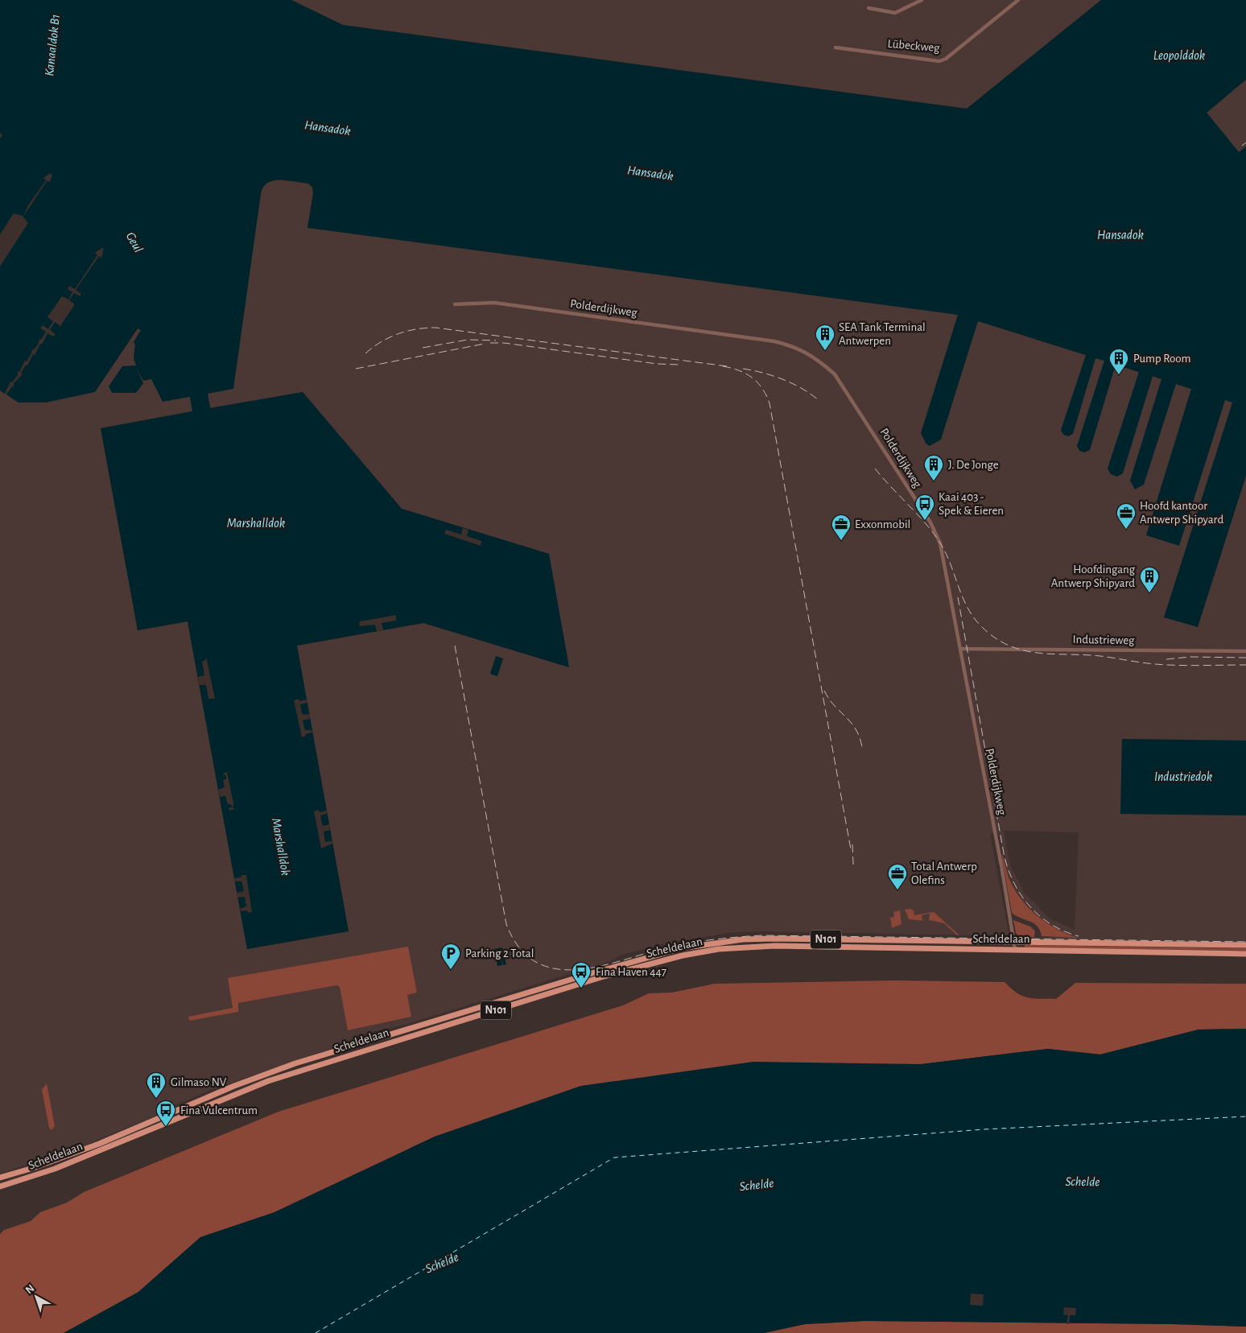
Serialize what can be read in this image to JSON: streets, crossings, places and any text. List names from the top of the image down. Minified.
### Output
{"streets":{"main road":["Scheldelaan","N101"],"street":["Lübeckweg","Polderdijkweg","Industrieweg"]},"crossings":[["Polderdijkweg","Industrieweg"],["Polderdijkweg","Scheldelaan"]],"water":["Kanaaldok B1","Leopolddok","Hansadok","Geul","Marshalldok","Industriedok","Schelde"],"places":{"building":["SEA Tank Terminal Antwerpen","Pump Room","J. De Jonge","Hoofdingang Antwerp Shipyard","Gilmaso NV"],"bus stop":["Kaai 403 - Spek & Eieren","Fina Haven 447","Fina Vulcentrum"],"office":["Hoofd kantoor Antwerp Shipyard","Exxonmobil","Total Antwerp Olefins"],"parking":["Parking 2 Total"]},"north":"top left"}
